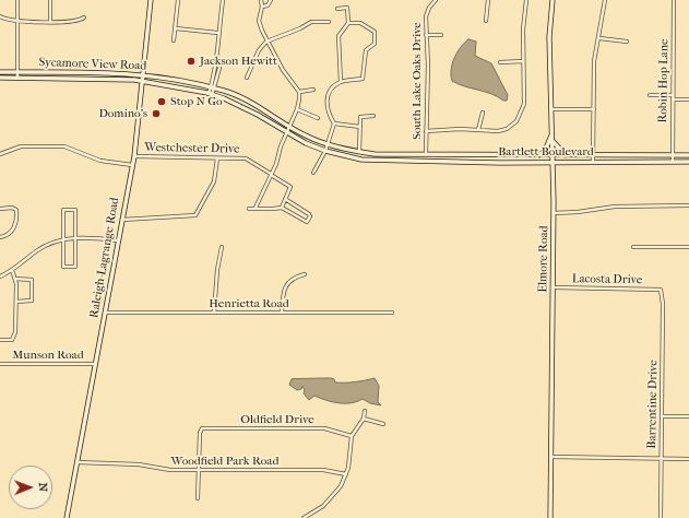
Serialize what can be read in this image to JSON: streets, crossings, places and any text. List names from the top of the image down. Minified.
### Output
{"streets":{"main road":["Sycamore View Road","Bartlett Boulevard","Raleigh-Lagrange Road","Elmore Road"],"street":["South Lake Oaks Drive","Robin Hop Lane","Westchester Drive","Lacosta Drive","Henrietta Road","Munson Road","Barrentine Drive","Oldfield Drive","Woodfield Park Road"]},"crossings":[["Sycamore View Road","Bartlett Boulevard"],["Sycamore View Road","Raleigh-Lagrange Road"],["South Lake Oaks Drive","Bartlett Boulevard"],["Robin Hop Lane","Bartlett Boulevard"],["Westchester Drive","Raleigh-Lagrange Road"],["Bartlett Boulevard","Elmore Road"],["Raleigh-Lagrange Road","Henrietta Road"],["Raleigh-Lagrange Road","Munson Road"],["Raleigh-Lagrange Road","Woodfield Park Road"],["Elmore Road","Lacosta Drive"],["Lacosta Drive","Barrentine Drive"],["Oldfield Drive","Woodfield Park Road"]],"places":["Jackson Hewitt","Stop N Go","Domino's"],"north":"right"}
